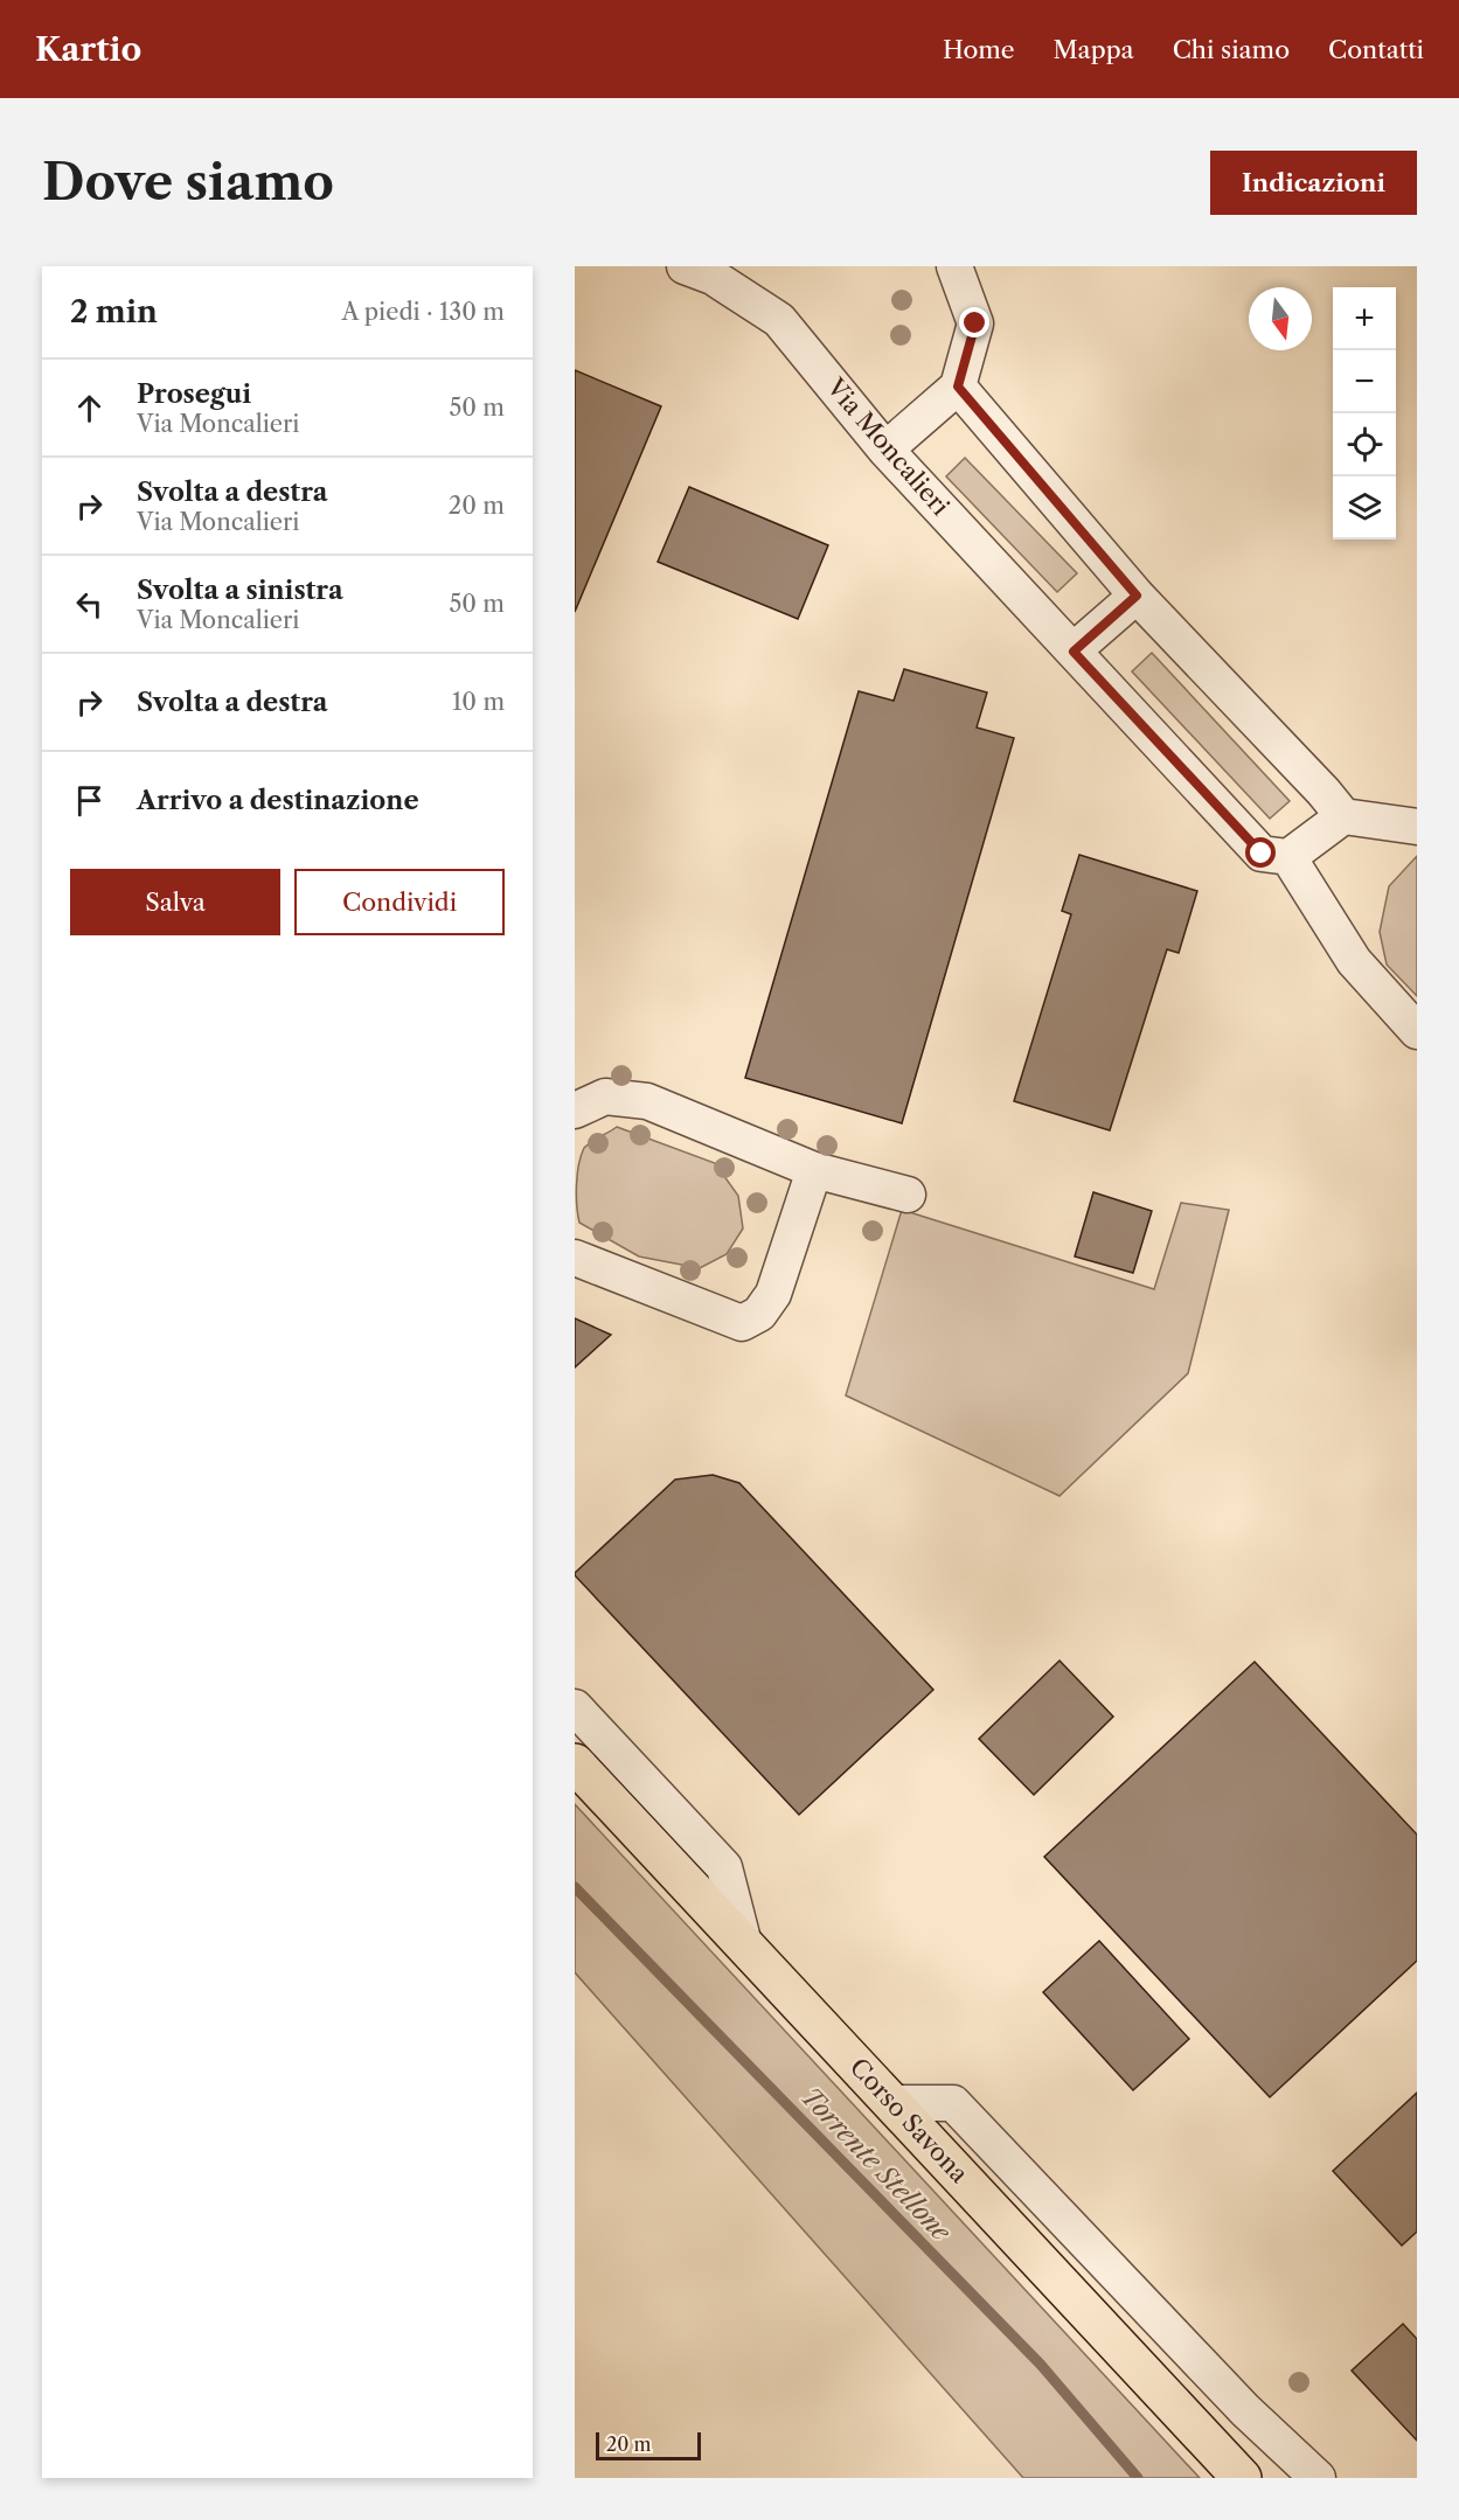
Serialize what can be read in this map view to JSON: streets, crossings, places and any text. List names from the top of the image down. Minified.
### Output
{"streets":{"main road":["Corso Savona"],"street":["Via Moncalieri"]},"water":["Torrente Stellone"],"scale_bar":"20 m","north":"bottom","page":{"header":"Kartio","nav":["Home","Mappa","Chi siamo","Contatti"],"buttons":["Indicazioni",["Salva","Condividi"]],"title":"Dove siamo","heading":["2 min","A piedi · 130 m"],"map_buttons":["+","−"],"list":[["Prosegui","Via Moncalieri","50 m"],["Svolta a destra","Via Moncalieri","20 m"],["Svolta a sinistra","Via Moncalieri","50 m"],["Svolta a destra","10 m"],"Arrivo a destinazione"],"scale":"20 m"}}
